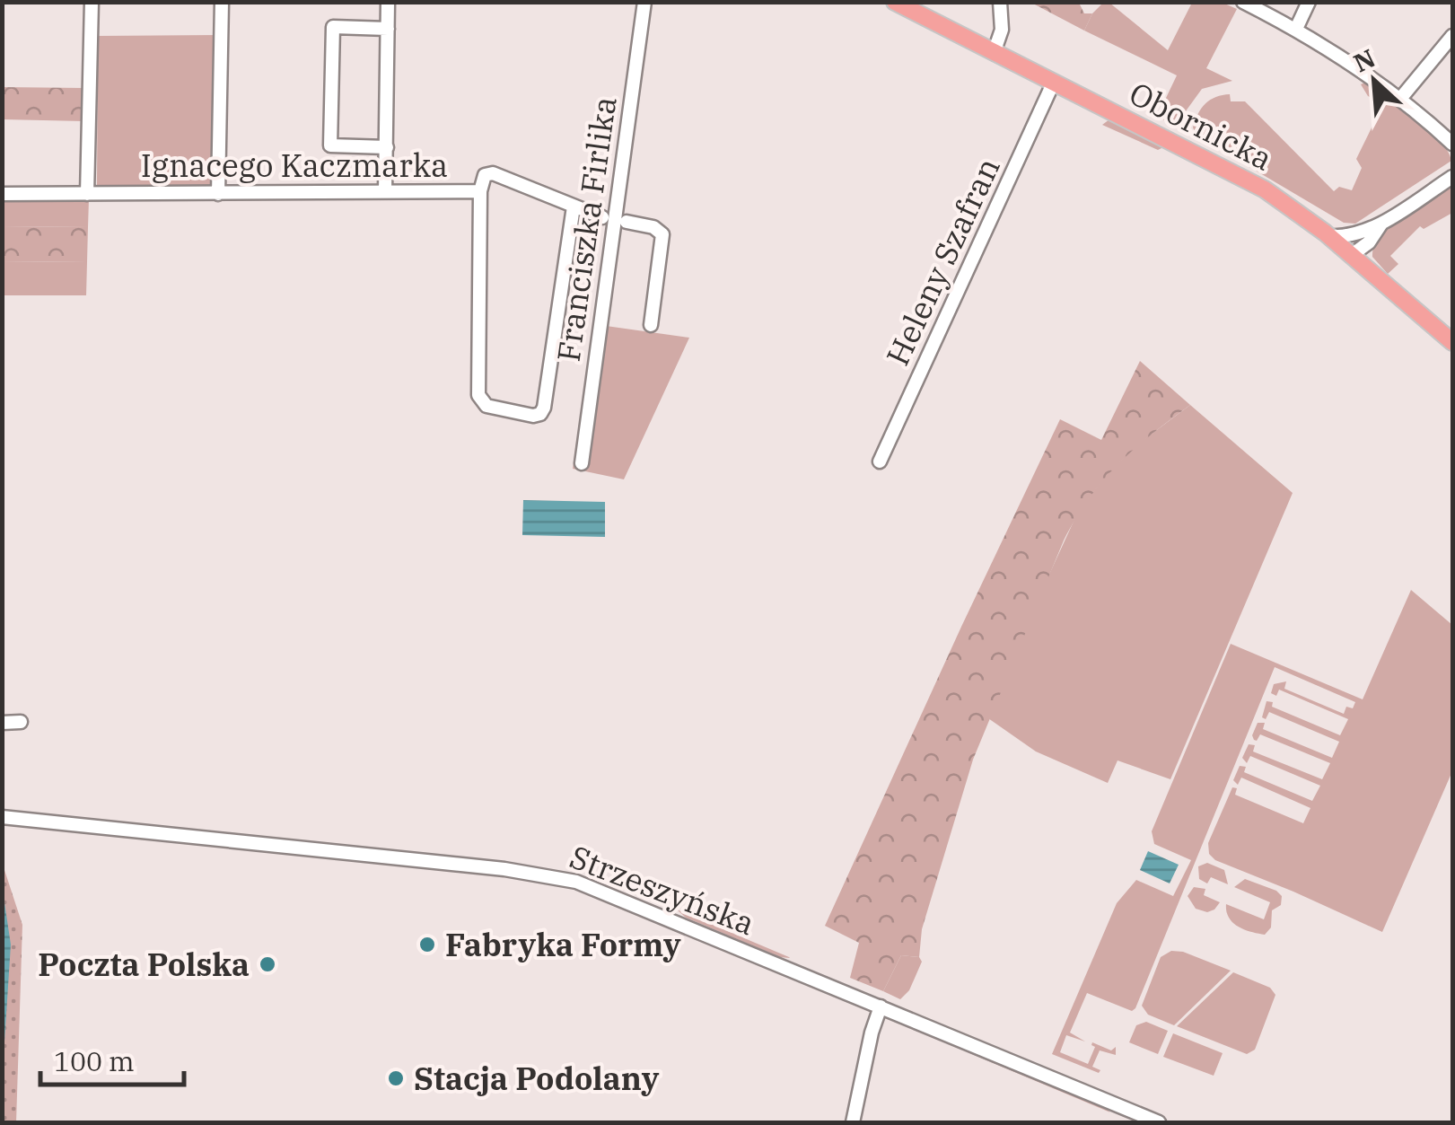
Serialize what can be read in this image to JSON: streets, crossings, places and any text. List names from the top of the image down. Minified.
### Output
{"streets":{"main road":["Obornicka"],"street":["Ignacego Kaczmarka","Franciszka Firlika","Heleny Szafran","Strzeszyńska"]},"crossings":[["Obornicka","Heleny Szafran"],["Ignacego Kaczmarka","Franciszka Firlika"]],"places":["Fabryka Formy","Poczta Polska","Stacja Podolany"],"scale_bar":"100 m","north":"top left"}
